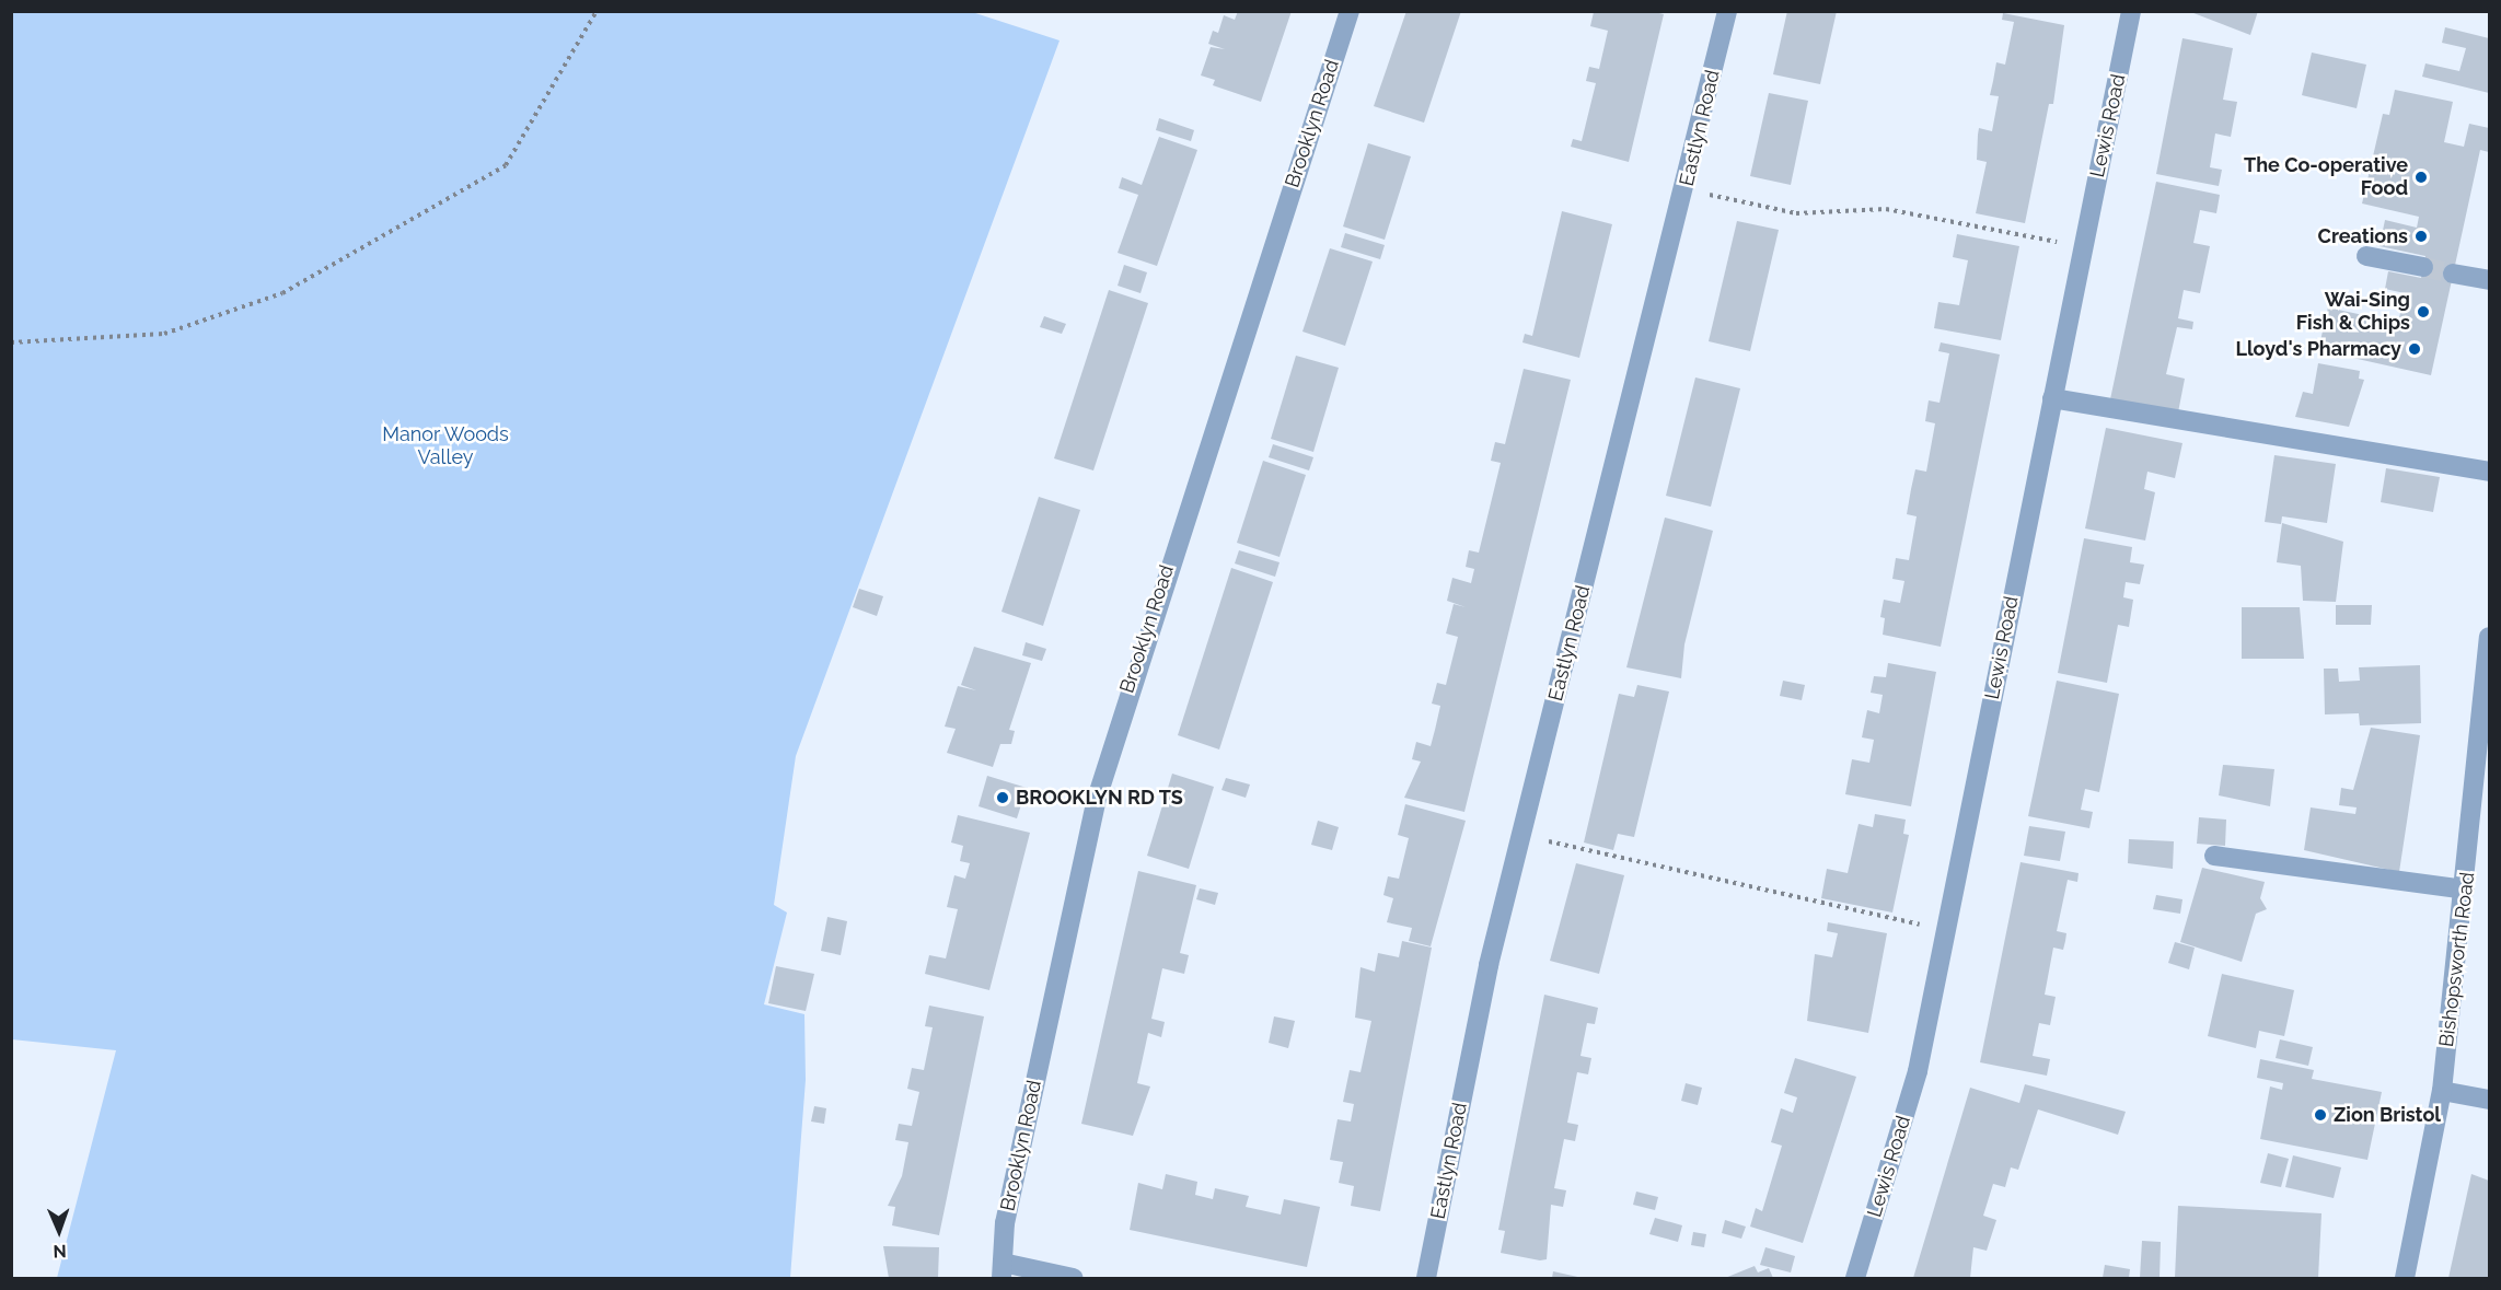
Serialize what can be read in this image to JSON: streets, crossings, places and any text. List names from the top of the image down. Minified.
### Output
{"streets":{"street":["Brooklyn Road","Lewis Road","Eastlyn Road","Bishopsworth Road"]},"parks":["Manor Woods Valley"],"places":["The Co-operative Food","Creations","Wai-Sing Fish & Chips","Lloyd's Pharmacy","BROOKLYN RD TS","Zion Bristol"],"north":"bottom"}
